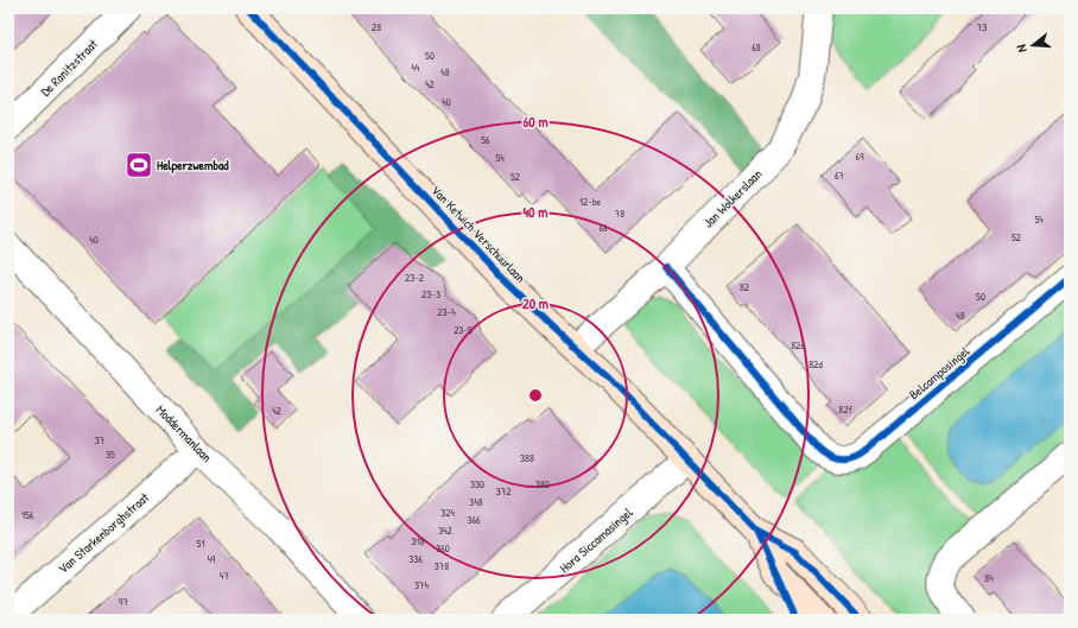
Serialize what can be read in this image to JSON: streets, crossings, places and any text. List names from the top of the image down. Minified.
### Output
{"streets":{"main road":["Van Ketwich Verschuurlaan"],"street":["De Ranitzstraat","Jan Wolkerslaan","Belcamposingel","Moddermanlaan","Van Starkenborghstraat","Hora Siccamasingel"]},"crossings":[["Jan Wolkerslaan","Van Ketwich Verschuurlaan"],["Jan Wolkerslaan","Belcamposingel"],["Van Ketwich Verschuurlaan","Hora Siccamasingel"],["Moddermanlaan","Van Starkenborghstraat"]],"places":{"sports":["Helperzwembad"]},"house_numbers":["28","73","68","50","44","48","42","40","56","69","54","67","52","12-be","78","54","66","52","40","23-2","82","23-3","50","23-4","48","23-5","82c","82d","82f","42","37","35","388","330","380","372","348","324","156","366","342","318","51","360","49","336","378","47","84","374","97"],"north":"left","rings":["60 m","40 m","20 m"]}
